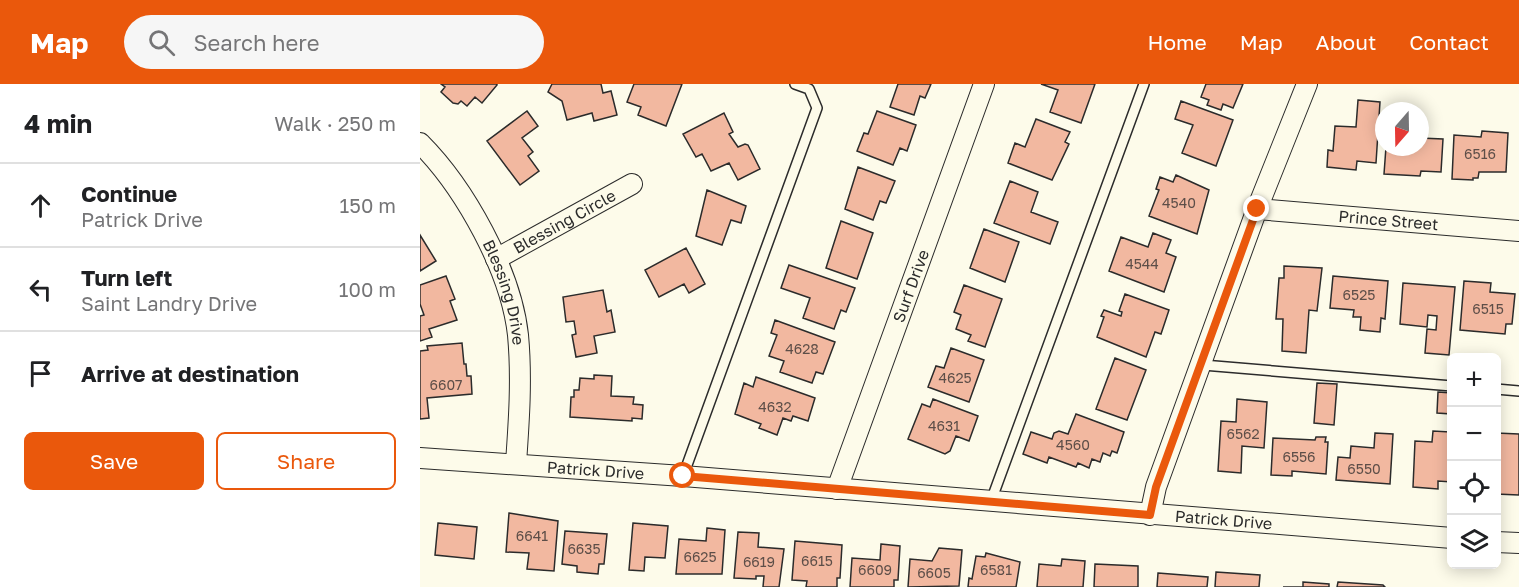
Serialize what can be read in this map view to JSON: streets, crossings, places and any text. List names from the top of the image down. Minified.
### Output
{"streets":{"street":["Prince Street","Blessing Circle","Surf Drive","Blessing Drive","Patrick Drive"]},"crossings":[["Blessing Circle","Blessing Drive"],["Surf Drive","Patrick Drive"],["Blessing Drive","Patrick Drive"]],"house_numbers":["6516","4540","4544","6525","6515","4628","4625","6607","4632","4631","6562","4560","6556","6550","6641","6635","6625","6615","6619","6609","6581","6605"],"north":"bottom","page":{"header":"Map","search":"Search here","nav":["Home","Map","About","Contact"],"heading":["4 min","Walk · 250 m"],"list":[["Continue","Patrick Drive","150 m"],["Turn left","Saint Landry Drive","100 m"],"Arrive at destination"],"map_buttons":["+","−"],"buttons":["Save","Share"]}}
